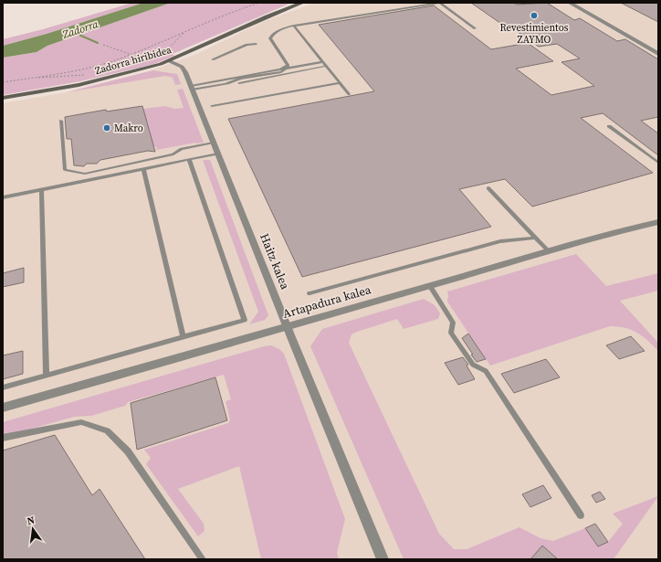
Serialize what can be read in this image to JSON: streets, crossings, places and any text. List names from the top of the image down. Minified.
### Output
{"streets":{"main road":["Zadorra hiribidea"],"street":["Haitz kalea","Artapadura kalea"]},"crossings":[["Zadorra hiribidea","Haitz kalea"],["Haitz kalea","Artapadura kalea"]],"water":["Zadorra"],"places":["Revestimientos ZAYMO","Makro"],"north":"top"}
